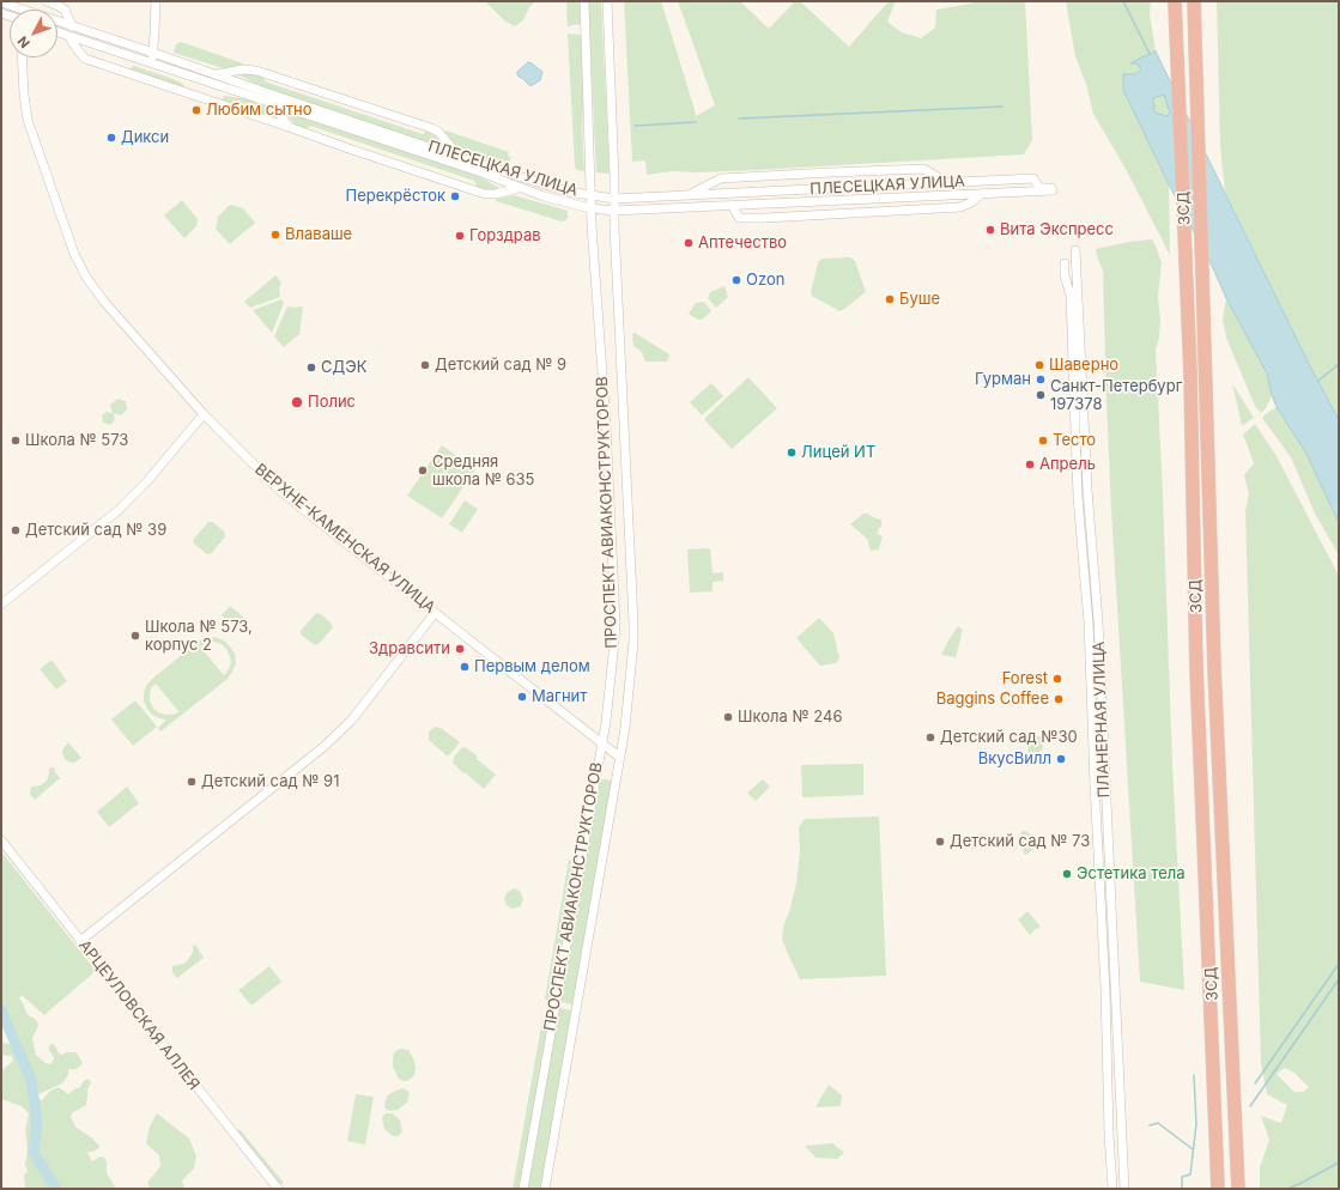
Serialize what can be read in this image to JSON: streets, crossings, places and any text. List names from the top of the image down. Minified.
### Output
{"streets":{"highway":["ЗСД"],"street":["ПЛЕСЕЦКАЯ УЛИЦА","ПРОСПЕКТ АВИАКОНСТРУКТОРОВ","ВЕРХНЕ-КАМЕНСКАЯ УЛИЦА","ПЛАНЕРНАЯ УЛИЦА","АРЦЕУЛОВСКАЯ АЛЛЕЯ"]},"crossings":[["ПЛЕСЕЦКАЯ УЛИЦА","ПРОСПЕКТ АВИАКОНСТРУКТОРОВ"],["ПРОСПЕКТ АВИАКОНСТРУКТОРОВ","ВЕРХНЕ-КАМЕНСКАЯ УЛИЦА"]],"places":["Любим сытно","Дикси","Перекрёсток","Вита Экспресс","Влаваше","Горздрав","Аптечество","Ozon","Буше","Детский сад № 9","Шаверно","СДЭК","Гурман","Санкт-Петербург 197378","Полис","Школа № 573","Тесто","Лицей ИТ","Апрель","Средняя школа № 635","Детский сад № 39","Школа № 573, корпус 2","Здравсити","Первым делом","Forest","Магнит","Baggins Coffee","Школа № 246","Детский сад №30","ВкусВилл","Детский сад № 91","Детский сад № 73","Эстетика тела"],"north":"bottom left"}
